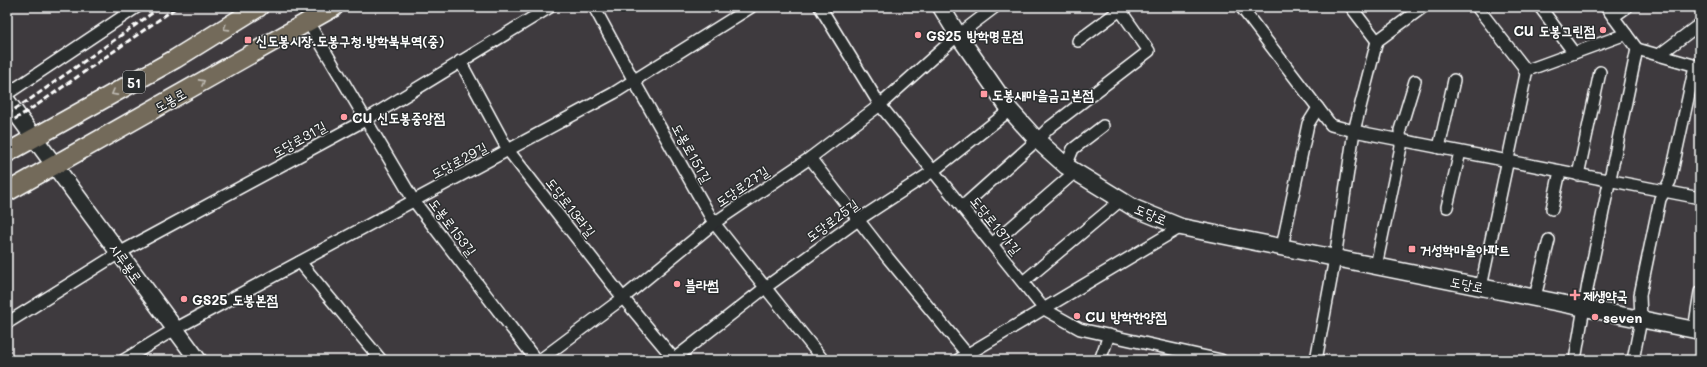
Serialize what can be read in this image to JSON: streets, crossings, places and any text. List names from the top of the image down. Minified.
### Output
{"streets":{"main road":["51","도봉로","도당로","시루봉로"],"street":["도당로31길","도봉로151길","도당로29길","도당로27길","도당로13라길","도당로25길","도당로13가길","도봉로153길"]},"crossings":[["51","시루봉로"],["도봉로","도봉로153길"],["도봉로","시루봉로"],["도당로31길","도당로13라길"],["도당로31길","도봉로153길"],["도당로31길","시루봉로"],["도봉로151길","도당로29길"],["도봉로151길","도당로27길"],["도봉로151길","도당로25길"],["도당로29길","도당로13라길"],["도당로29길","도봉로153길"],["도당로29길","시루봉로"],["도당로27길","도당로13라길"],["도당로27길","도당로"],["도당로27길","도당로13가길"],["도당로13라길","도당로25길"],["도당로","도당로25길"],["도당로25길","도당로13가길"]],"places":{"other":["CU 도봉그린점","GS25 방학명문점","CU 신도봉중앙점","블라썸","GS25 도봉본점","CU 방학한양점","seven"],"transit":["신도봉시장.도봉구청.방학북부역(중)","도봉새마을금고본점","거성학마을아파트"],"health":["제생약국"]}}
